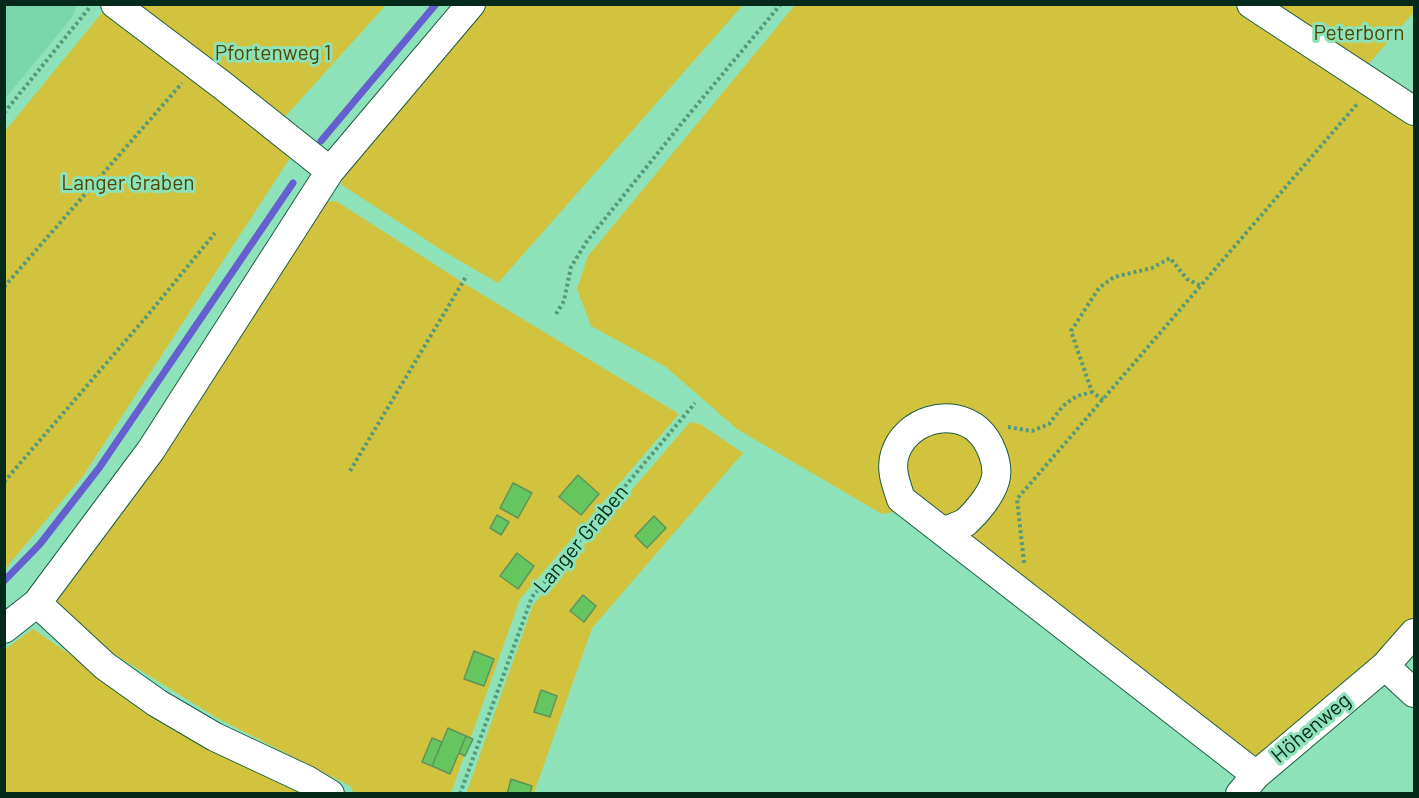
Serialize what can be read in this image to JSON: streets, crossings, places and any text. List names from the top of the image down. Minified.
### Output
{"streets":{"street":["Höhenweg"],"path":["Langer Graben"]},"parks":["Peterborn","Pfortenweg 1","Langer Graben"]}
